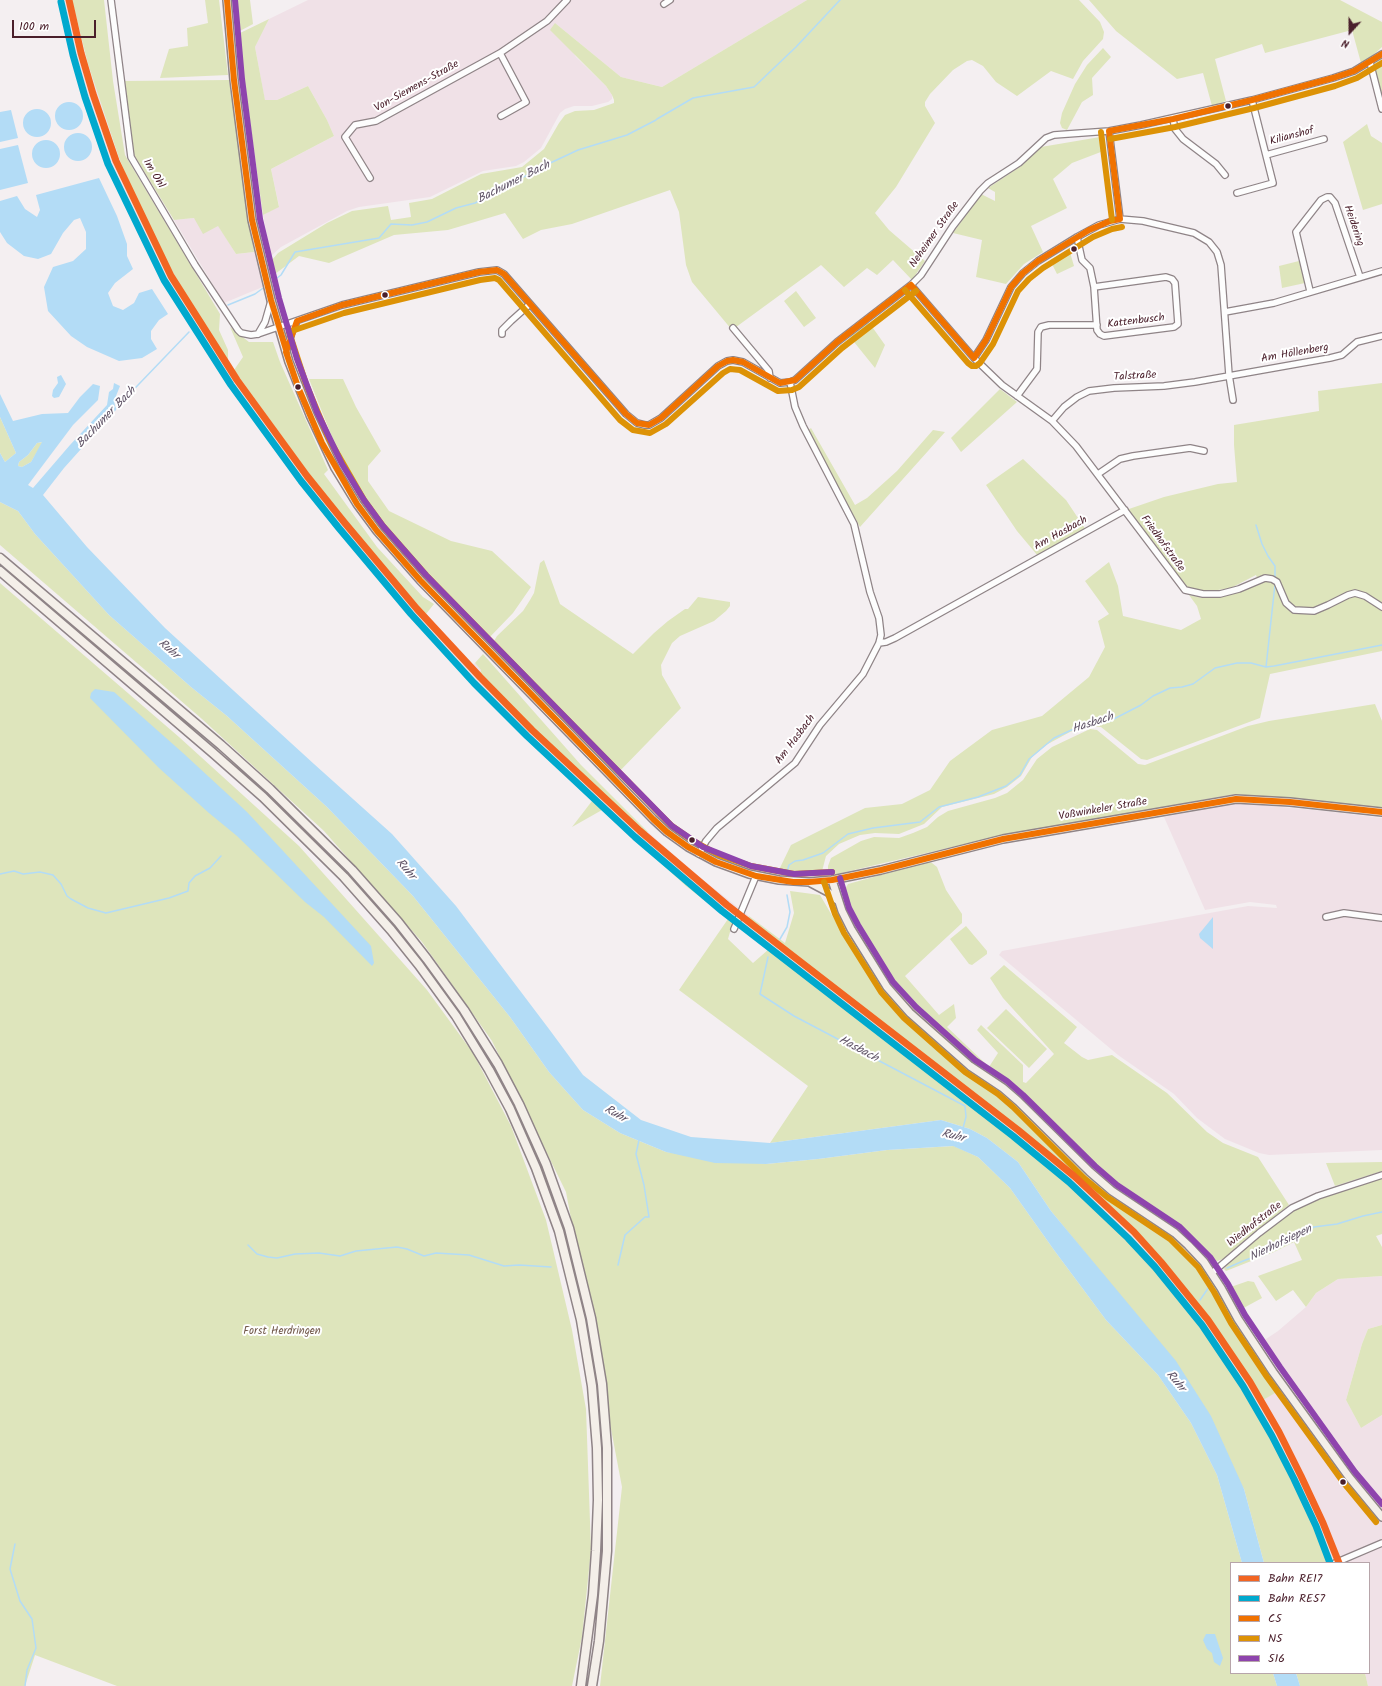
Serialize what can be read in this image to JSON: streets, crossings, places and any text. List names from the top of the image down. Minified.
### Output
{"streets":{"main road":["Voßwinkeler Straße"],"street":["Von-Siemens-Straße","Kilianshof","Im Ohl","Heidering","Neheimer Straße","Kattenbusch","Am Höllenberg","Talstraße","Am Hasbach","Friedhofstraße","Wiedhofstraße"]},"crossings":[["Kilianshof","Neheimer Straße"],["Neheimer Straße","Friedhofstraße"],["Kattenbusch","Friedhofstraße"],["Am Höllenberg","Talstraße"],["Talstraße","Friedhofstraße"],["Am Hasbach","Friedhofstraße"],["Am Hasbach","Voßwinkeler Straße"]],"water":["Bachumer Bach","Ruhr","Hasbach","Nierhofsiepen"],"parks":["Forst Herdringen"],"lines":["rail line RE17","transit line C5","transit line 516","rail line RE57","transit line N5"],"legend":["Bahn RE17","Bahn RE57","C5","N5","516"],"scale_bar":"100 m","north":"bottom"}
